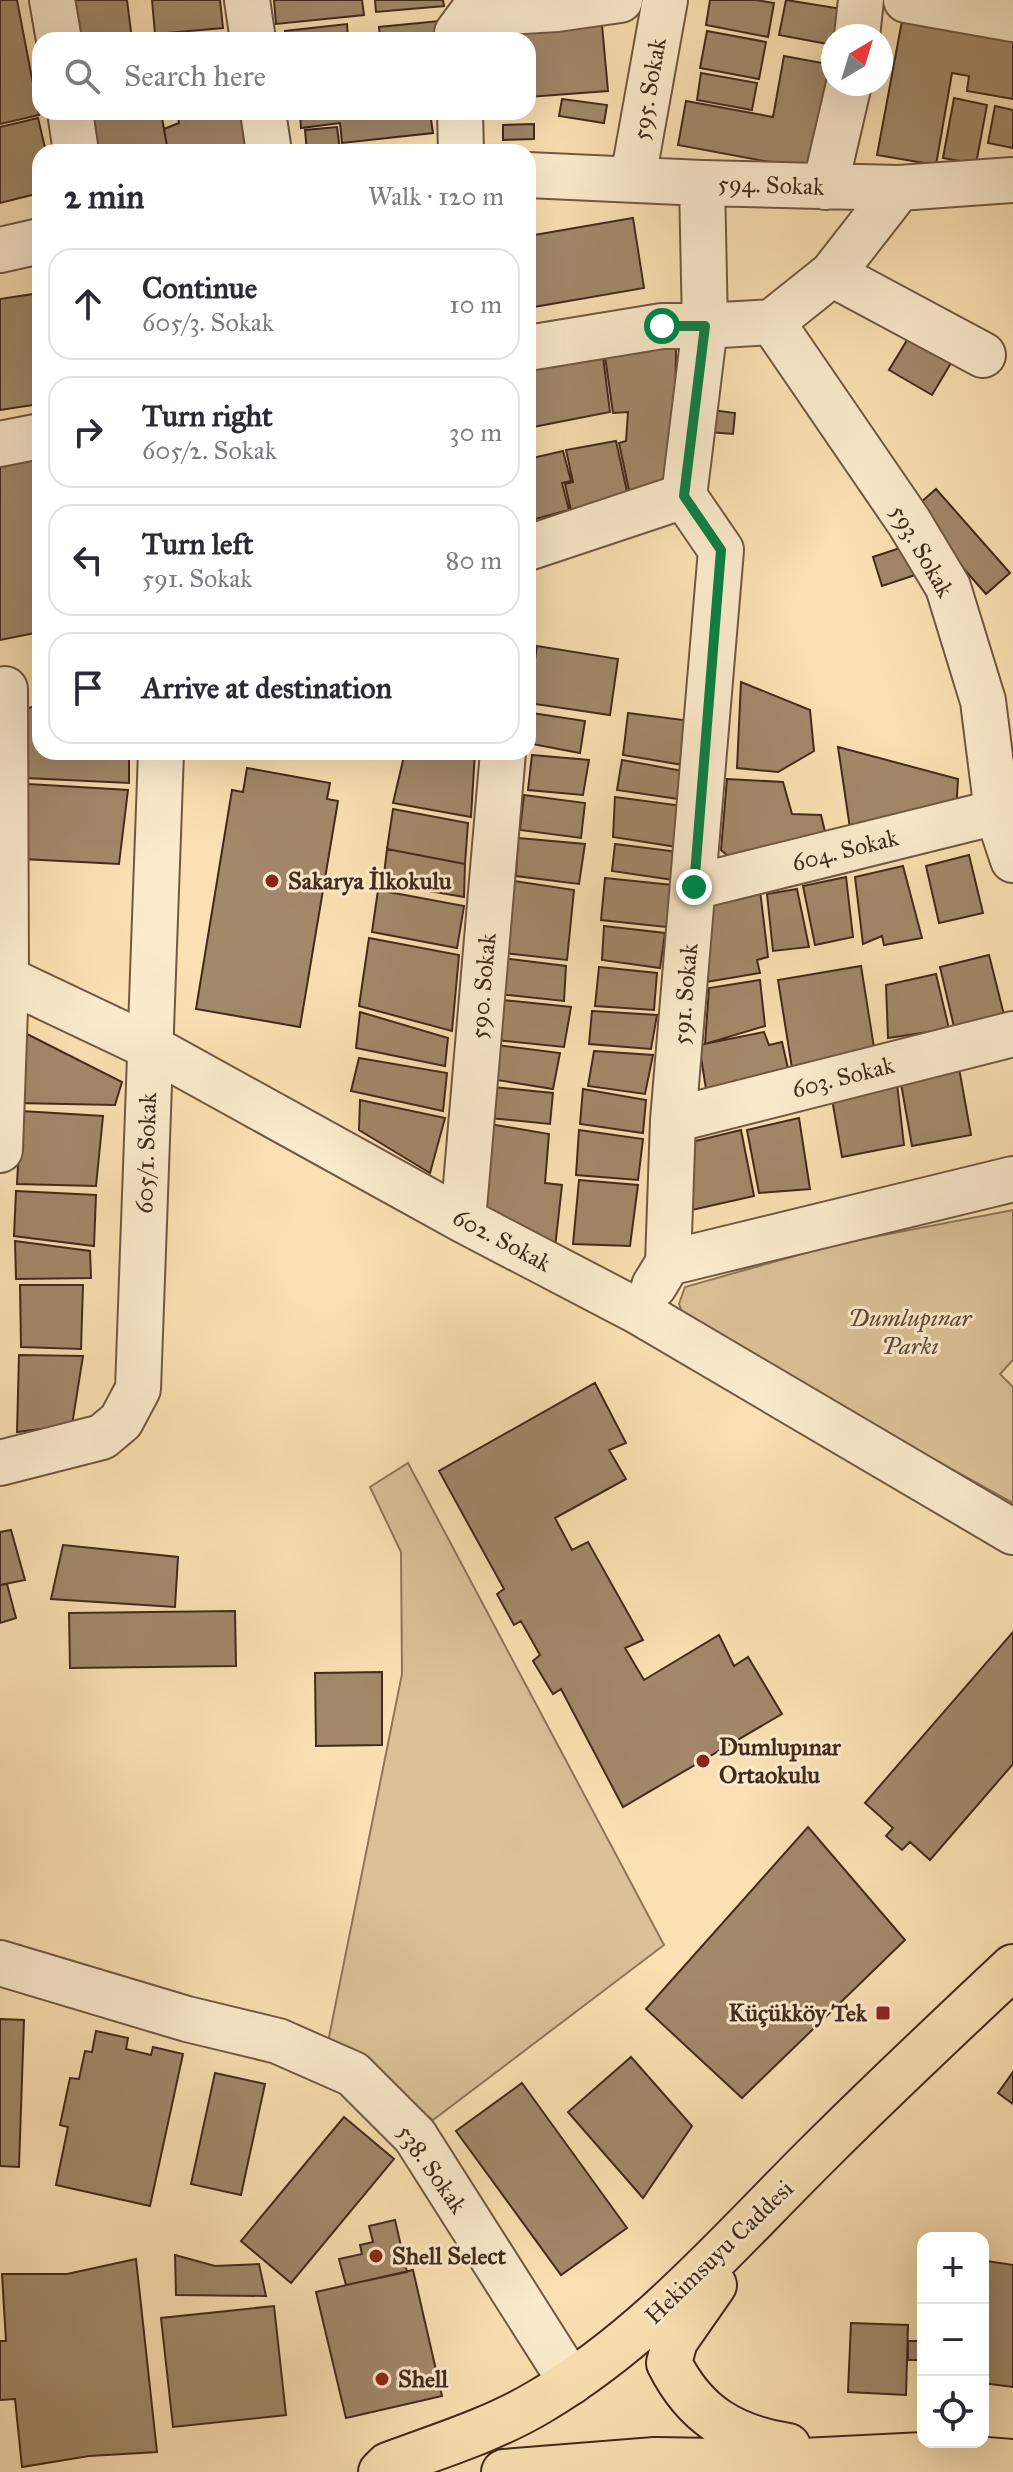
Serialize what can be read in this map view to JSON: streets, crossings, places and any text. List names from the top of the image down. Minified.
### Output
{"streets":{"main road":["Hekimsuyu Caddesi"],"street":["595. Sokak","594. Sokak","593. Sokak","604. Sokak","590. Sokak","591. Sokak","603. Sokak","605/1. Sokak","602. Sokak","538. Sokak"]},"crossings":[["595. Sokak","594. Sokak"],["593. Sokak","604. Sokak"],["604. Sokak","591. Sokak"],["590. Sokak","602. Sokak"],["591. Sokak","603. Sokak"],["605/1. Sokak","602. Sokak"],["538. Sokak","Hekimsuyu Caddesi"]],"parks":["Dumlupınar Parkı"],"places":{"other":["Sakarya İlkokulu","Dumlupınar Ortaokulu","Shell Select","Shell"],"transit":["Küçükköy Tek"]},"north":"top right","page":{"search":"Search here","heading":["2 min","Walk · 120 m"],"list":[["Continue","605/3. Sokak","10 m"],["Turn right","605/2. Sokak","30 m"],["Turn left","591. Sokak","80 m"],"Arrive at destination"],"map_buttons":["+","−"]}}
